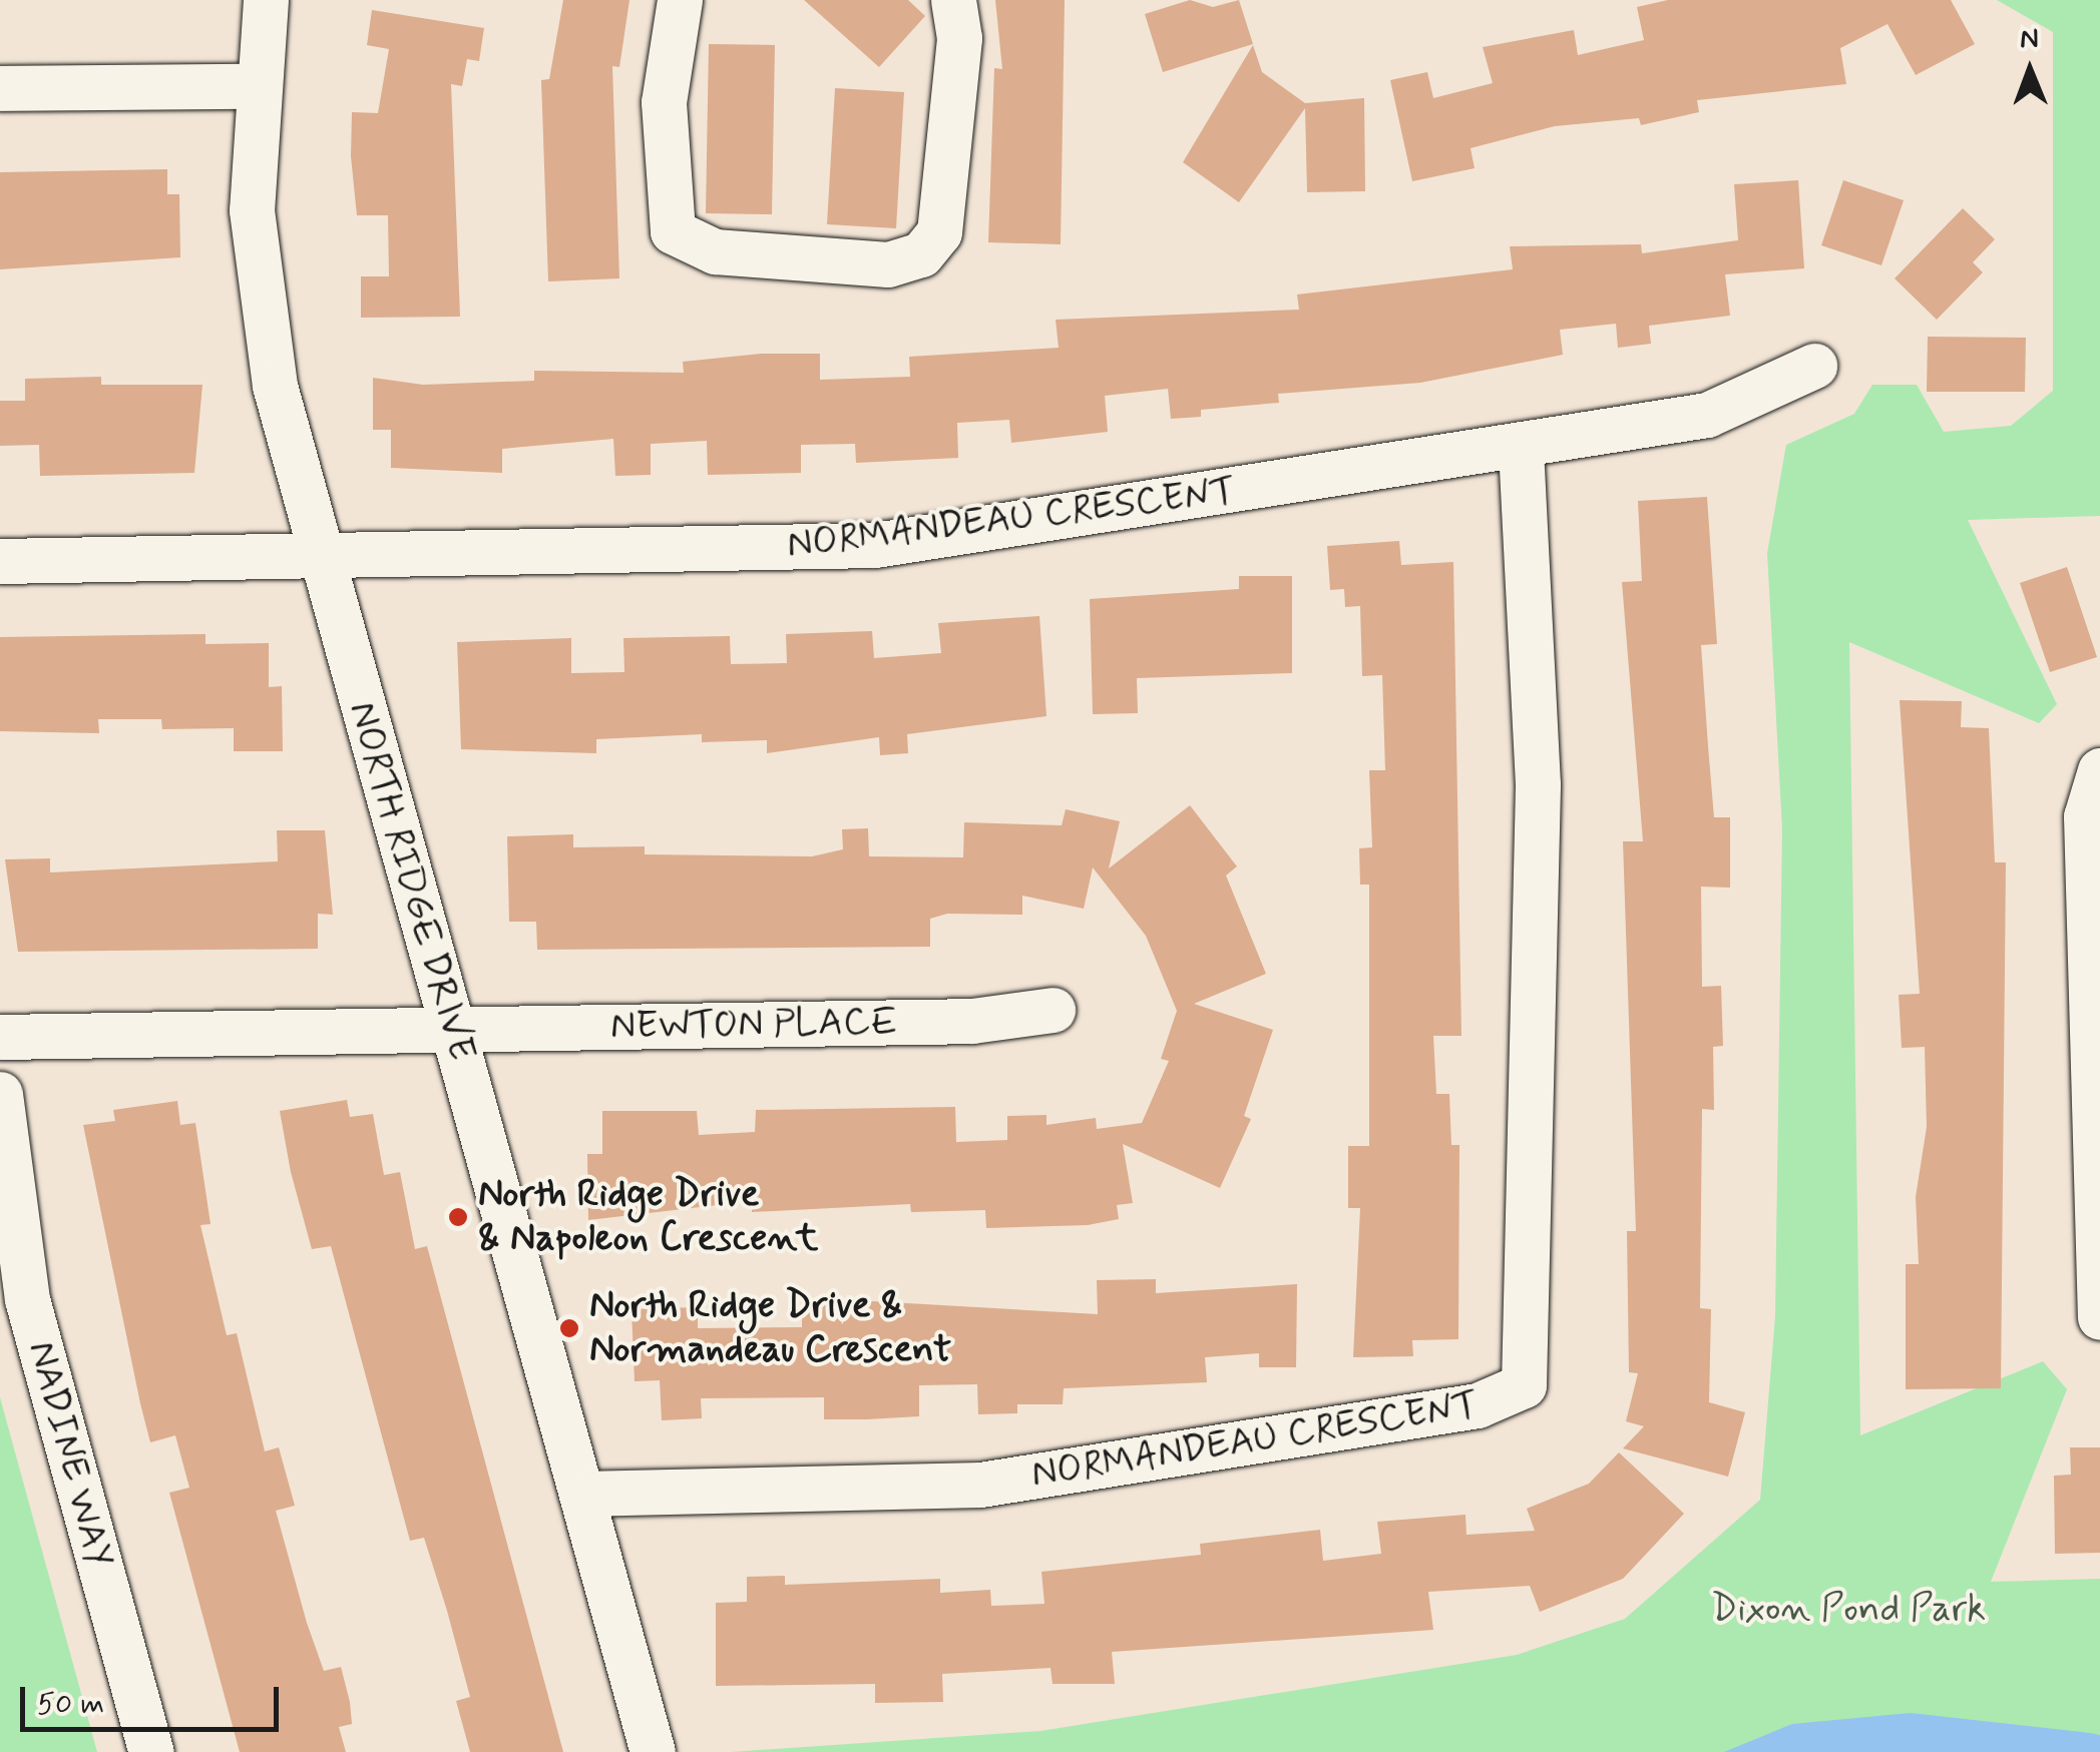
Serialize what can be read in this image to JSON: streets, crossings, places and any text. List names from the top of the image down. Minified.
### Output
{"streets":{"street":["NORMANDEAU CRESCENT","NORTH RIDGE DRIVE","NEWTON PLACE","NADINE WAY"]},"crossings":[["NORMANDEAU CRESCENT","NORTH RIDGE DRIVE"],["NORTH RIDGE DRIVE","NEWTON PLACE"]],"parks":["Dixon Pond Park"],"places":["North Ridge Drive & Napoleon Crescent","North Ridge Drive & Normandeau Crescent"],"scale_bar":"50 m","north":"top"}
